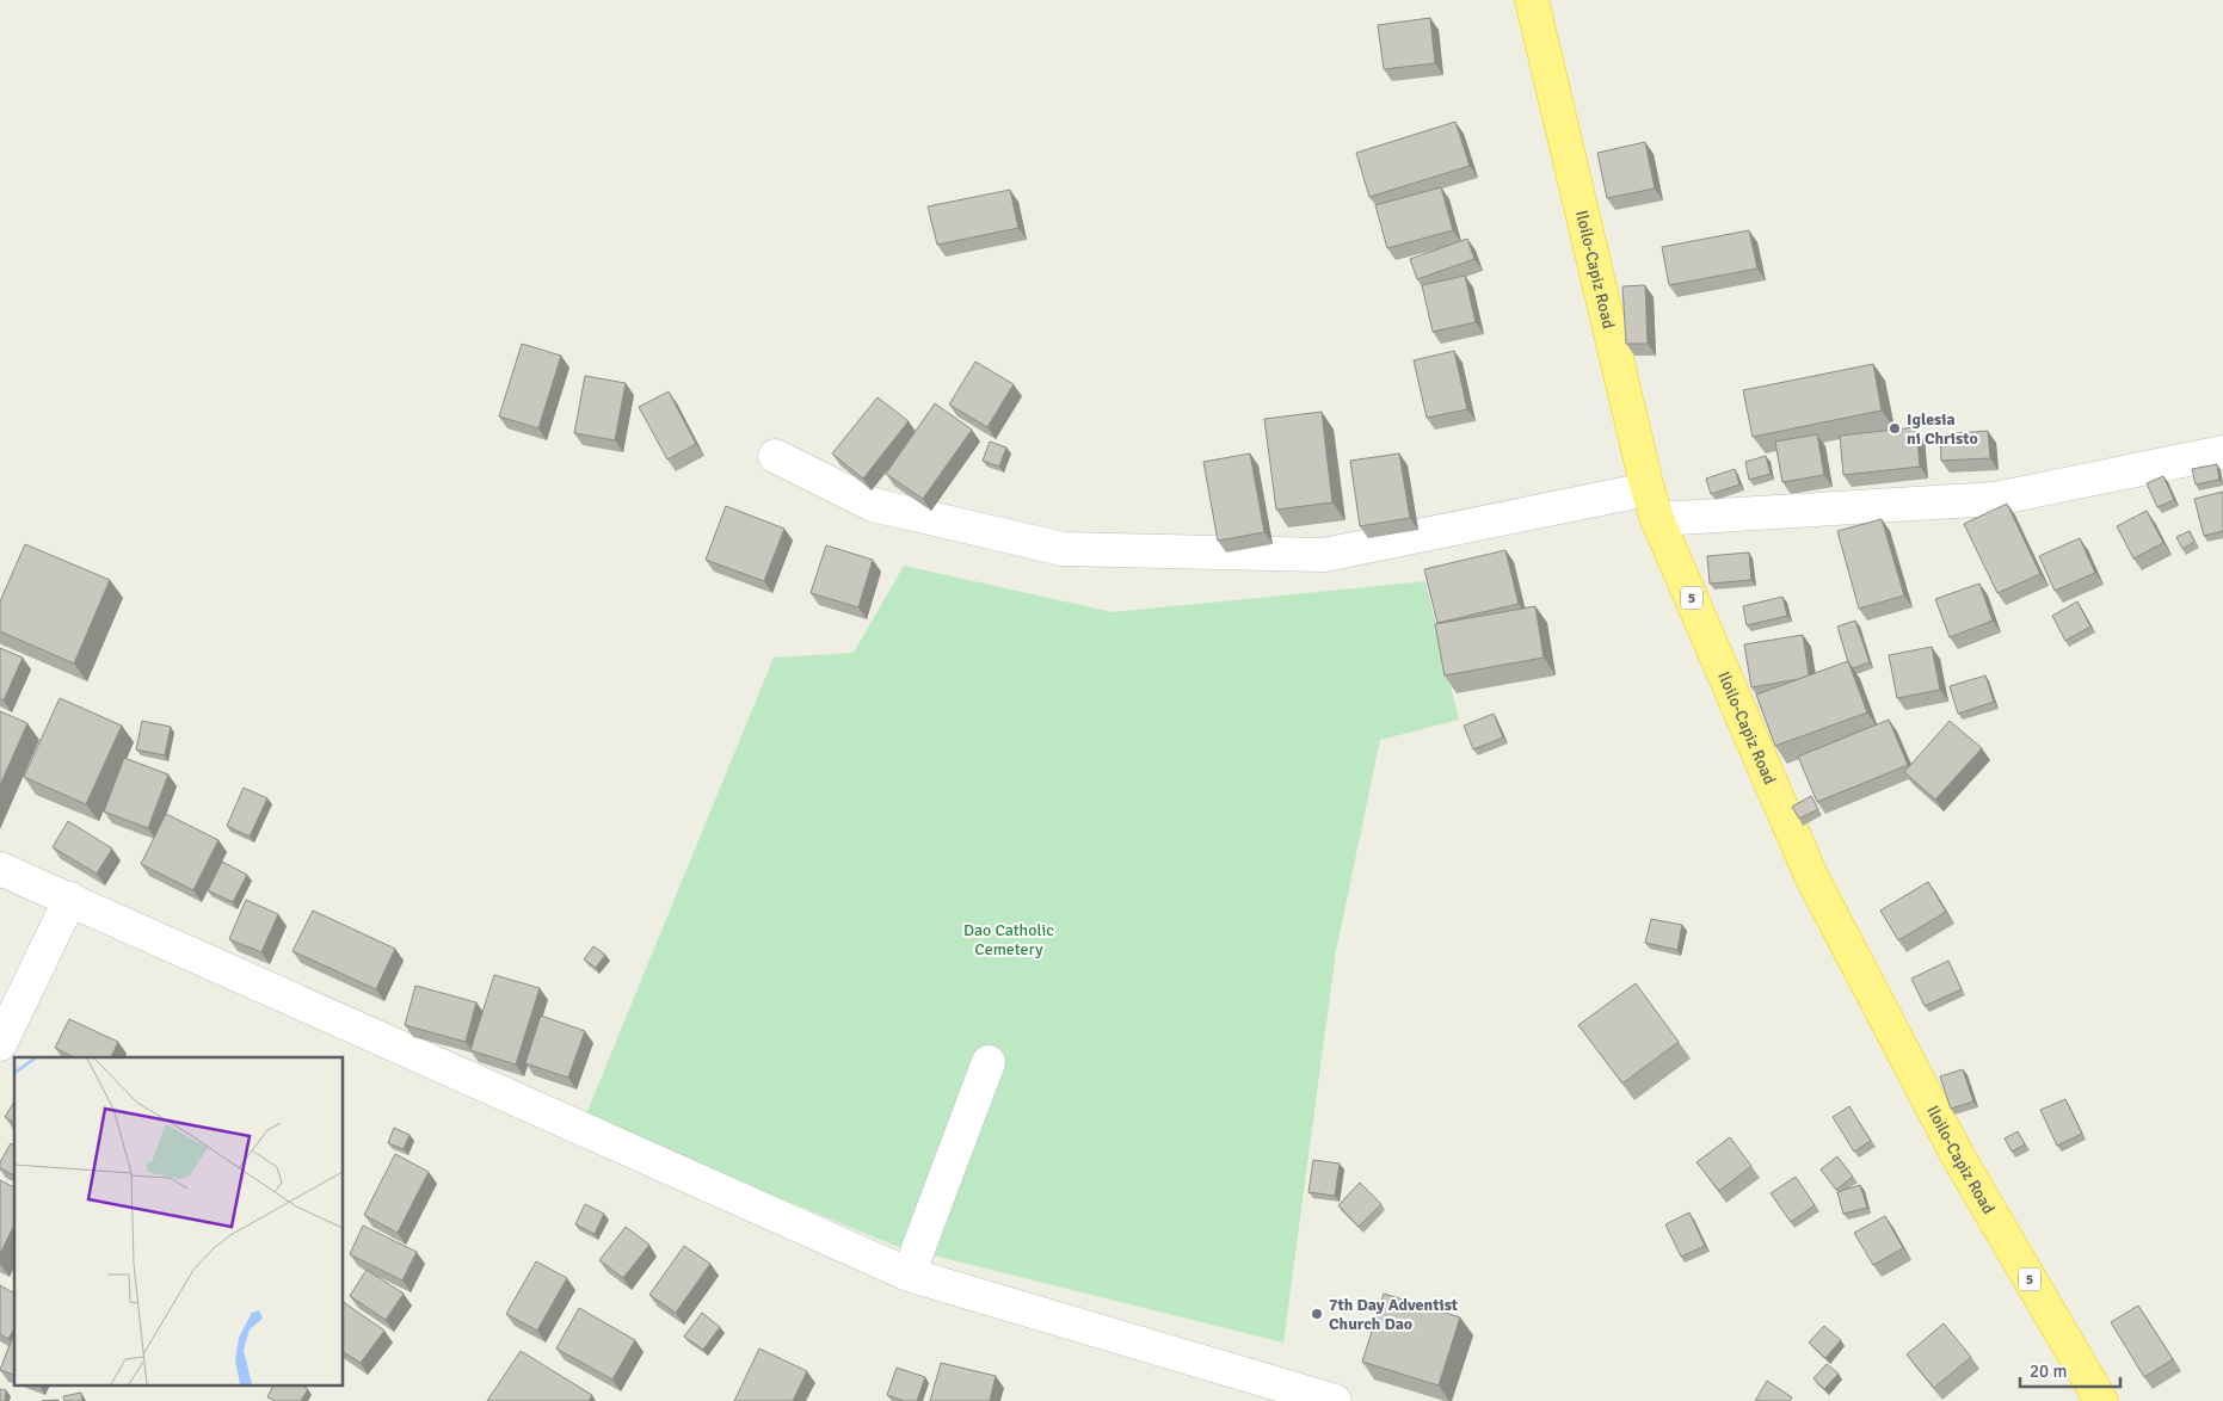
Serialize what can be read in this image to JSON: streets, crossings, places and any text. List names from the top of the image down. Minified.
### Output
{"streets":{"highway":["Iloilo-Capiz Road","5"]},"parks":["Dao Catholic Cemetery"],"places":["Iglesia ni Christo","7th Day Adventist Church Dao"],"scale_bar":"20 m"}
